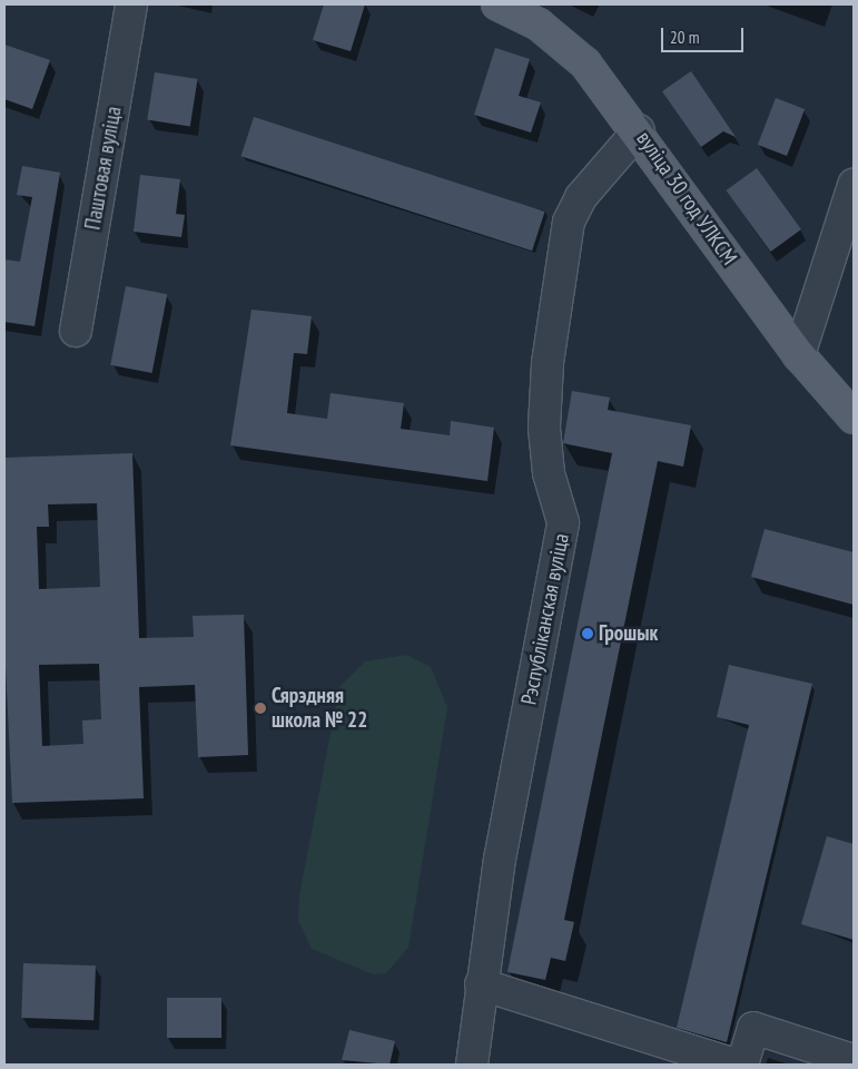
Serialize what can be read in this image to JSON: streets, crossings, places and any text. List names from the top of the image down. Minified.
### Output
{"streets":{"main road":["вуліца 30 год УЛКСМ"],"street":["Паштовая вуліца","Рэспубліканская вуліца"]},"crossings":[["вуліца 30 год УЛКСМ","Рэспубліканская вуліца"]],"places":["Грошык","Сярэдняя школа № 22"],"scale_bar":"20 m"}
